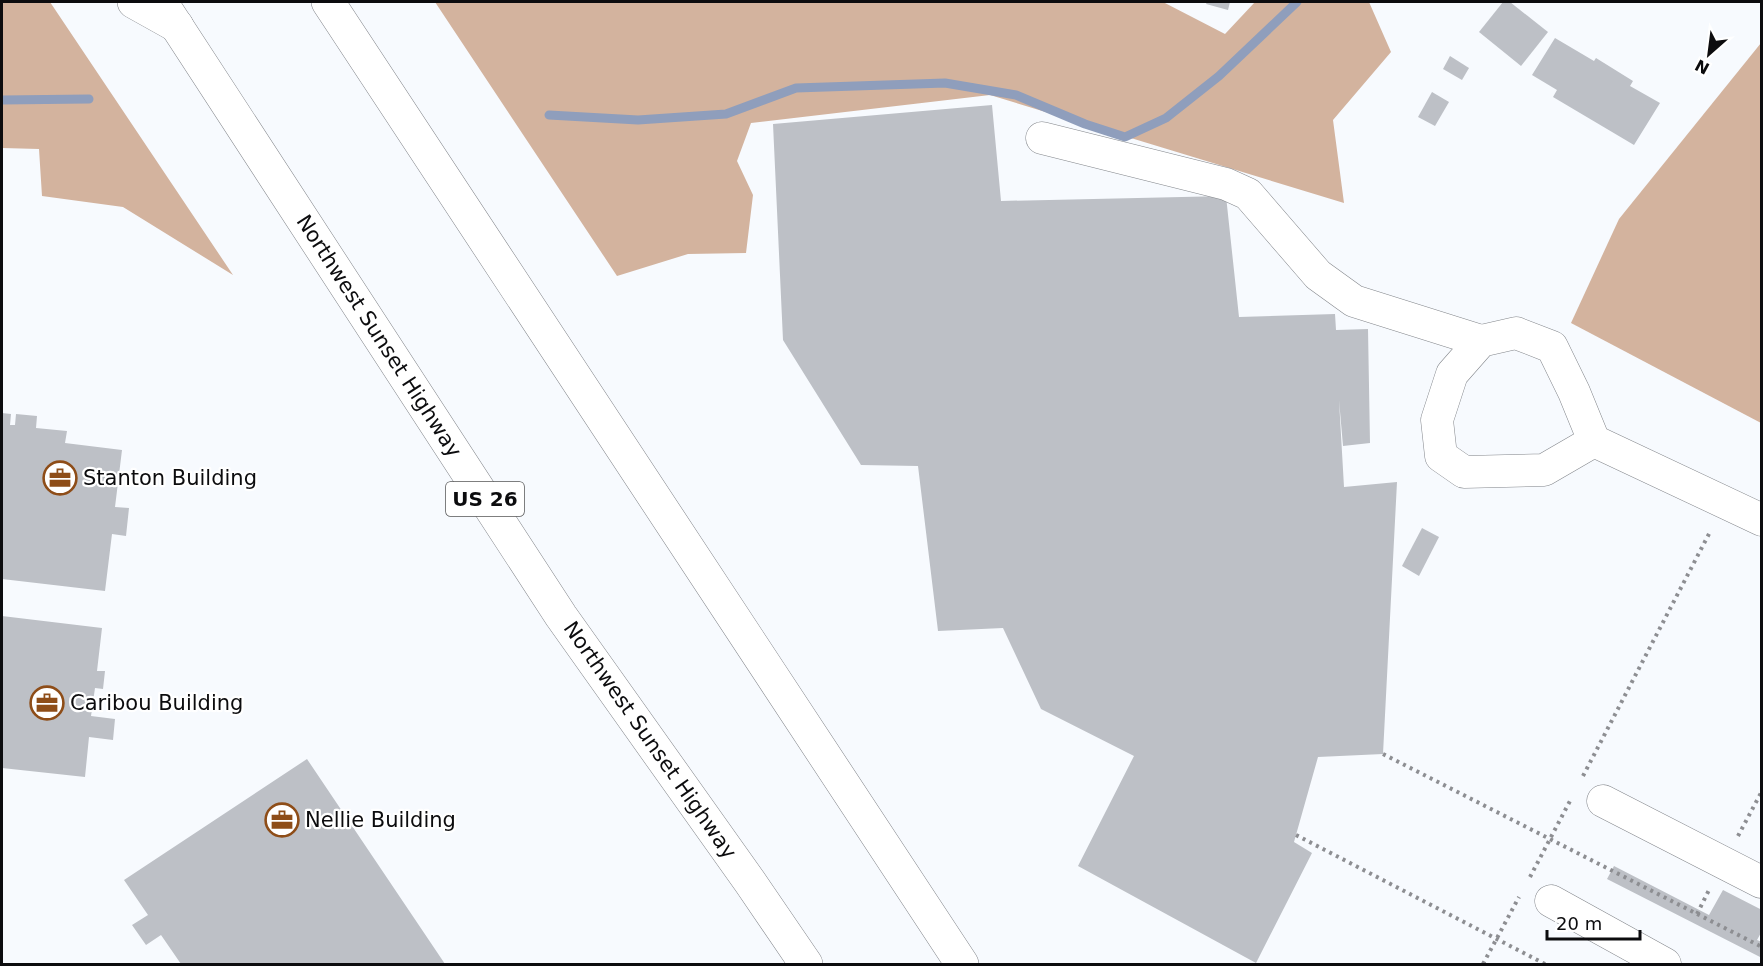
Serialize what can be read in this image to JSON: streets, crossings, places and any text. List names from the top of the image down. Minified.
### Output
{"streets":{"highway":["Northwest Sunset Highway","US 26"]},"places":{"office":["Stanton Building","Caribou Building","Nellie Building"]},"scale_bar":"20 m","north":"bottom left"}
